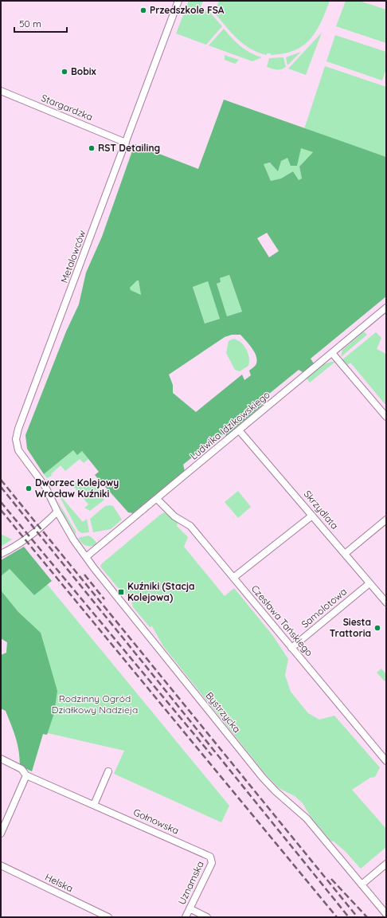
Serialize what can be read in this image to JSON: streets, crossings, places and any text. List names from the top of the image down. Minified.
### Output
{"streets":{"street":["Stargardzka","Metalowców","Ludwika Idzikowskiego","Skrzydlata","Samolotowa","Czesława Tańskiego","Bystrzycka","Gołnowska","Helska","Uznamska"]},"crossings":[["Stargardzka","Metalowców"],["Metalowców","Bystrzycka"],["Ludwika Idzikowskiego","Skrzydlata"],["Ludwika Idzikowskiego","Czesława Tańskiego"],["Ludwika Idzikowskiego","Bystrzycka"],["Skrzydlata","Samolotowa"],["Samolotowa","Czesława Tańskiego"],["Gołnowska","Uznamska"]],"parks":["Rodzinny Ogród Działkowy Nadzieja"],"places":{"other":["Przedszkole FSA","Bobix","RST Detailing","Dworzec Kolejowy Wrocław Kuźniki","Siesta Trattoria"],"transit":["Kuźniki (Stacja Kolejowa)"]},"scale_bar":"50 m"}
